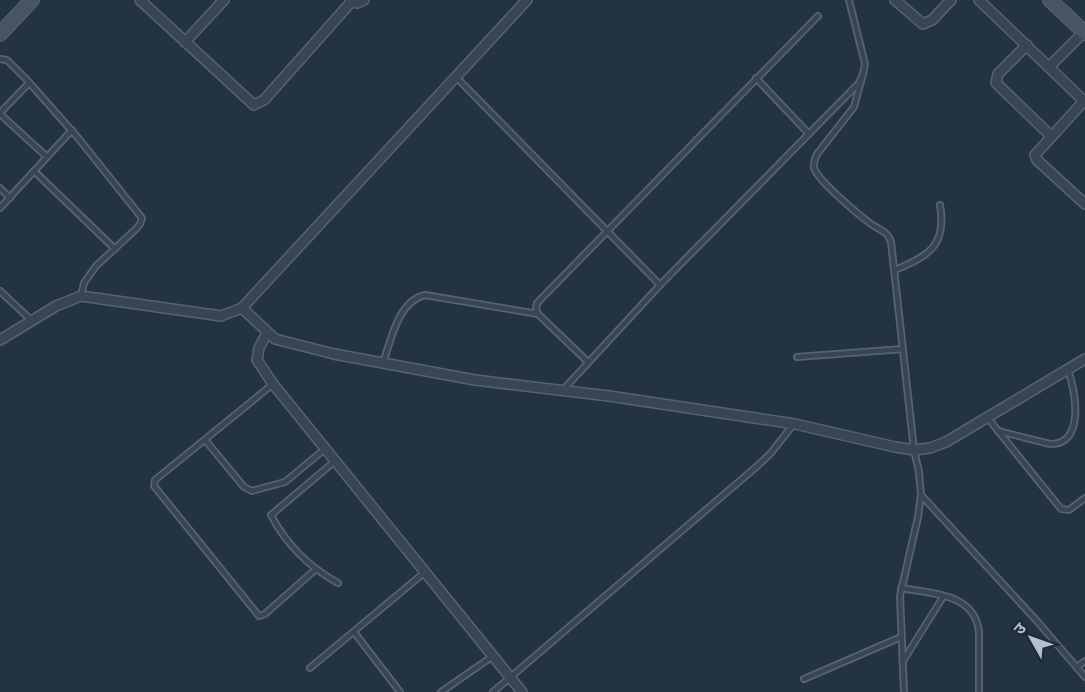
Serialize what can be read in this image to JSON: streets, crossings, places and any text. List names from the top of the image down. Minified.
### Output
{"north":"top left"}
